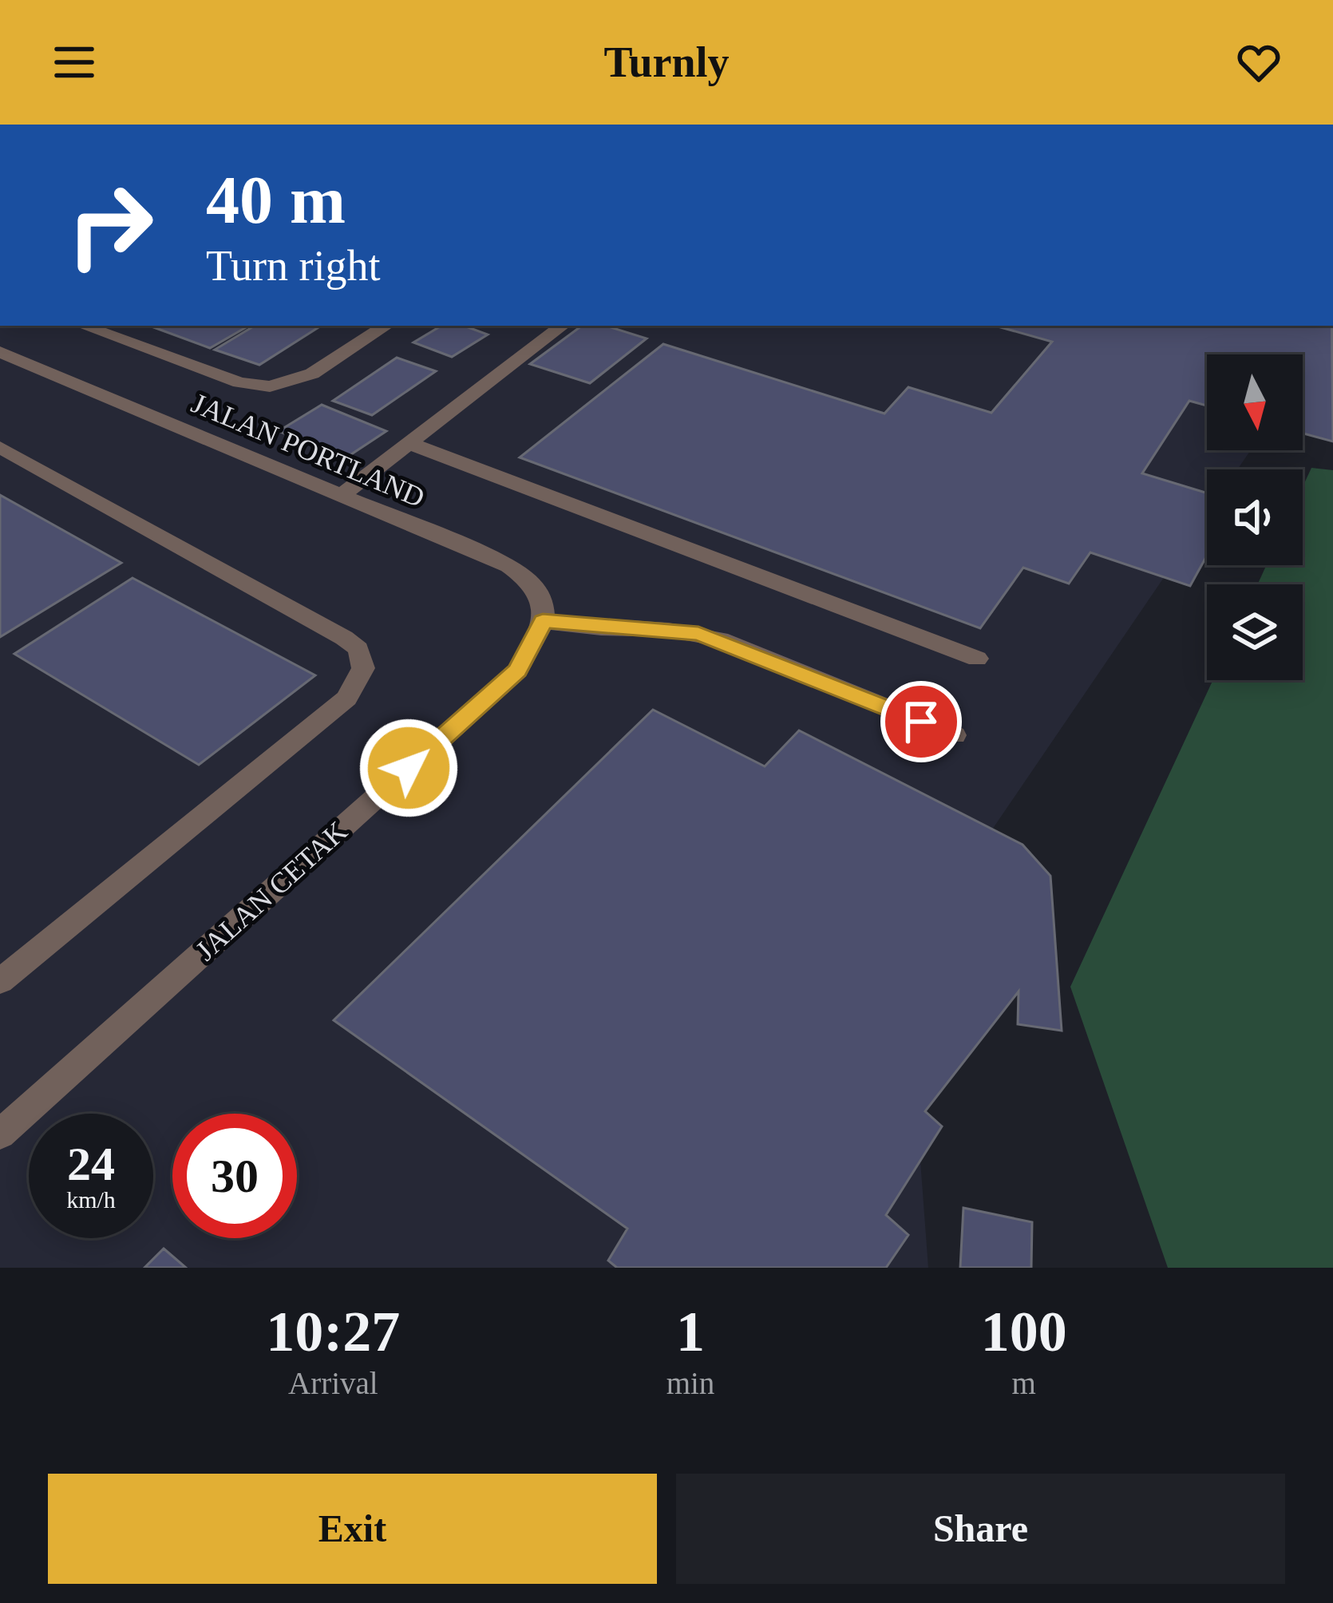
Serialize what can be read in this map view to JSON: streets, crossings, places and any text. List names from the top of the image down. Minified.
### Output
{"streets":{"street":["JALAN PORTLAND","JALAN CETAK"]},"crossings":[["JALAN PORTLAND","JALAN CETAK"]],"north":"bottom","page":{"header":"Turnly","turn":["40 m","Turn right"],"speed":"24 km/h","limit":"30","eta":["10:27","Arrival","1","min","100","m"],"buttons":["Exit","Share"]}}
